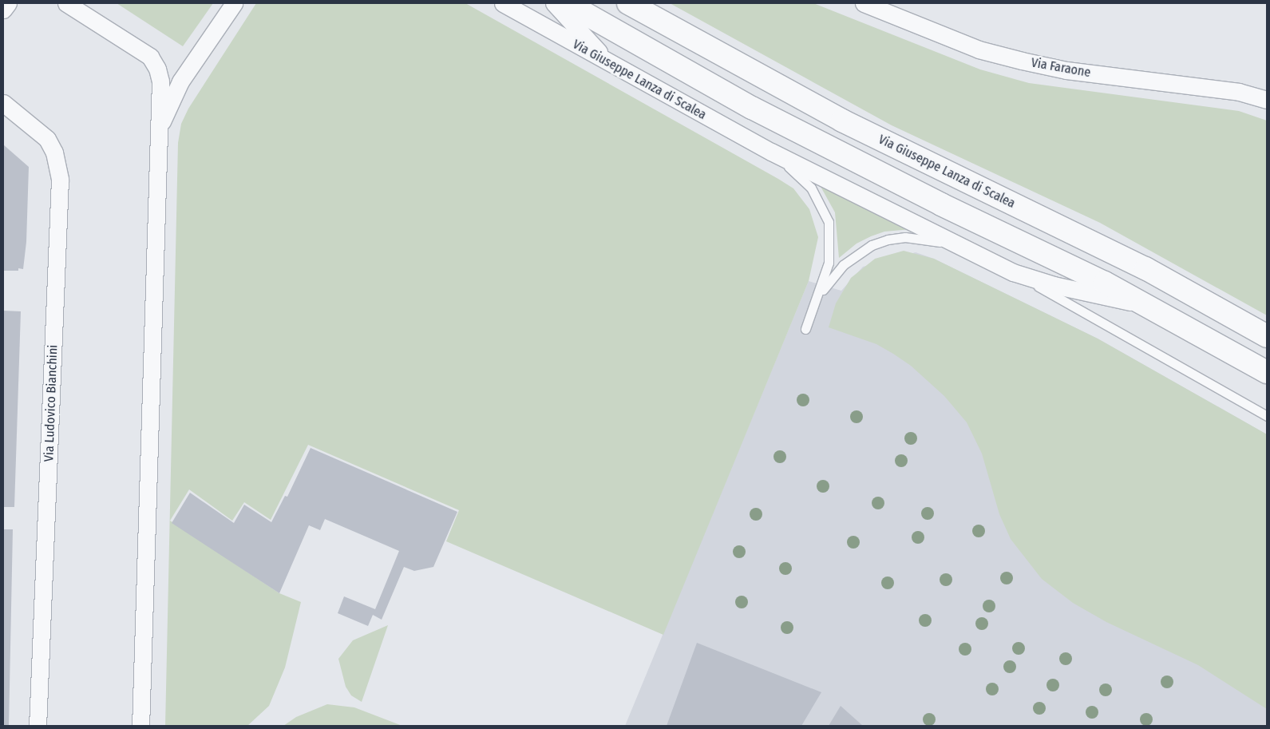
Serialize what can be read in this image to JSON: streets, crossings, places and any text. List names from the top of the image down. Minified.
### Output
{"streets":{"street":["Via Faraone","Via Giuseppe Lanza di Scalea","Via Ludovico Bianchini"]}}
